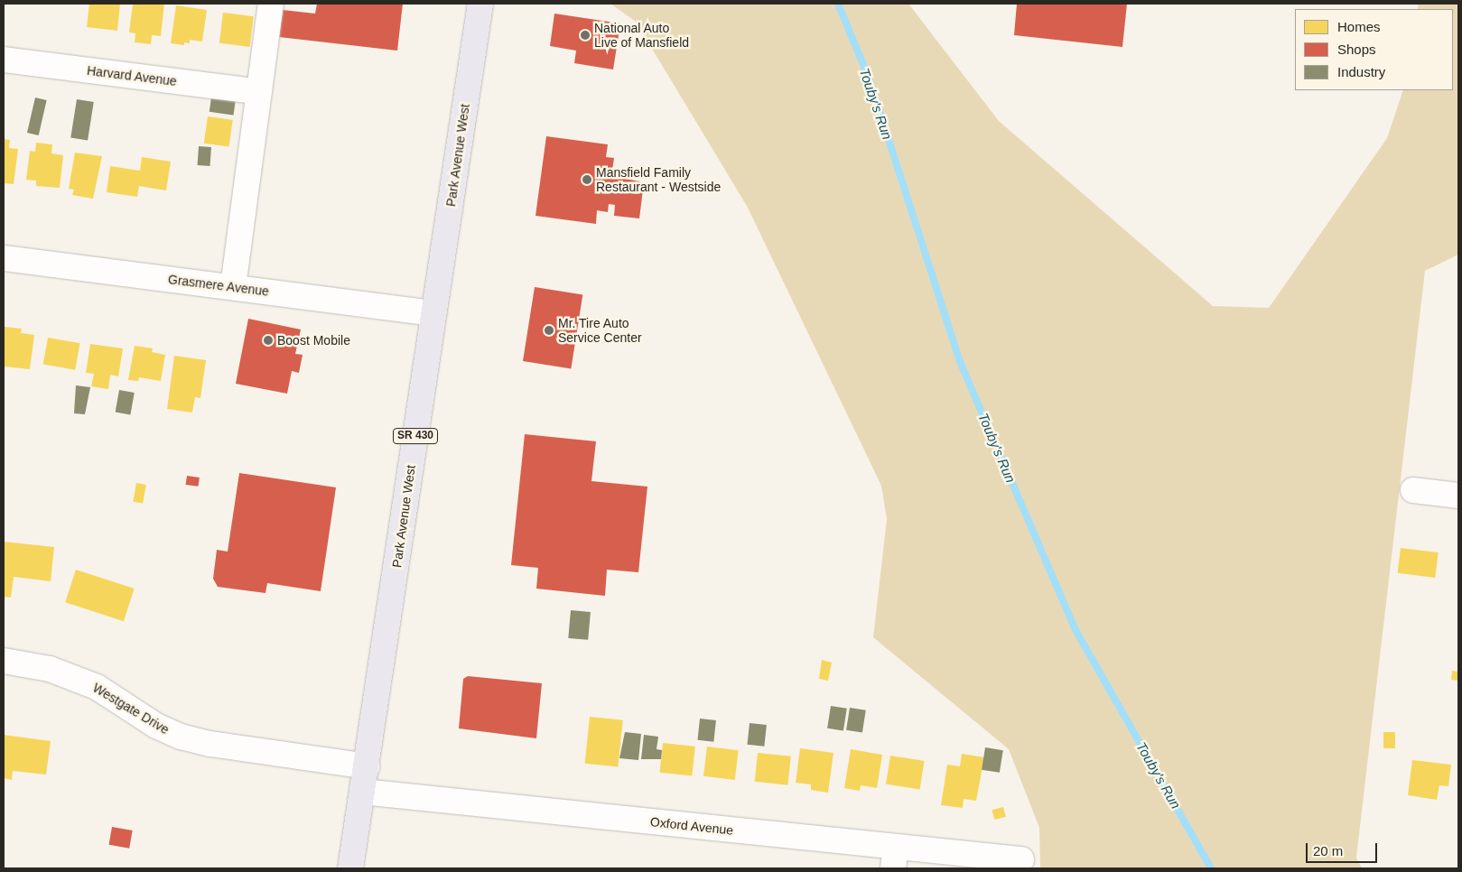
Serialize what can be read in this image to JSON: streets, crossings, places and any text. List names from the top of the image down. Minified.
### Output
{"streets":{"main road":["Park Avenue West","SR 430"],"street":["Harvard Avenue","Grasmere Avenue","Westgate Drive","Oxford Avenue"]},"crossings":[["Park Avenue West","Grasmere Avenue"],["Park Avenue West","Westgate Drive"],["Park Avenue West","Oxford Avenue"]],"water":["Touby's Run"],"places":["National Auto Live of Mansfield","Mansfield Family Restaurant - Westside","Mr. Tire Auto Service Center","Boost Mobile"],"legend":["Homes","Shops","Industry"],"scale_bar":"20 m"}
